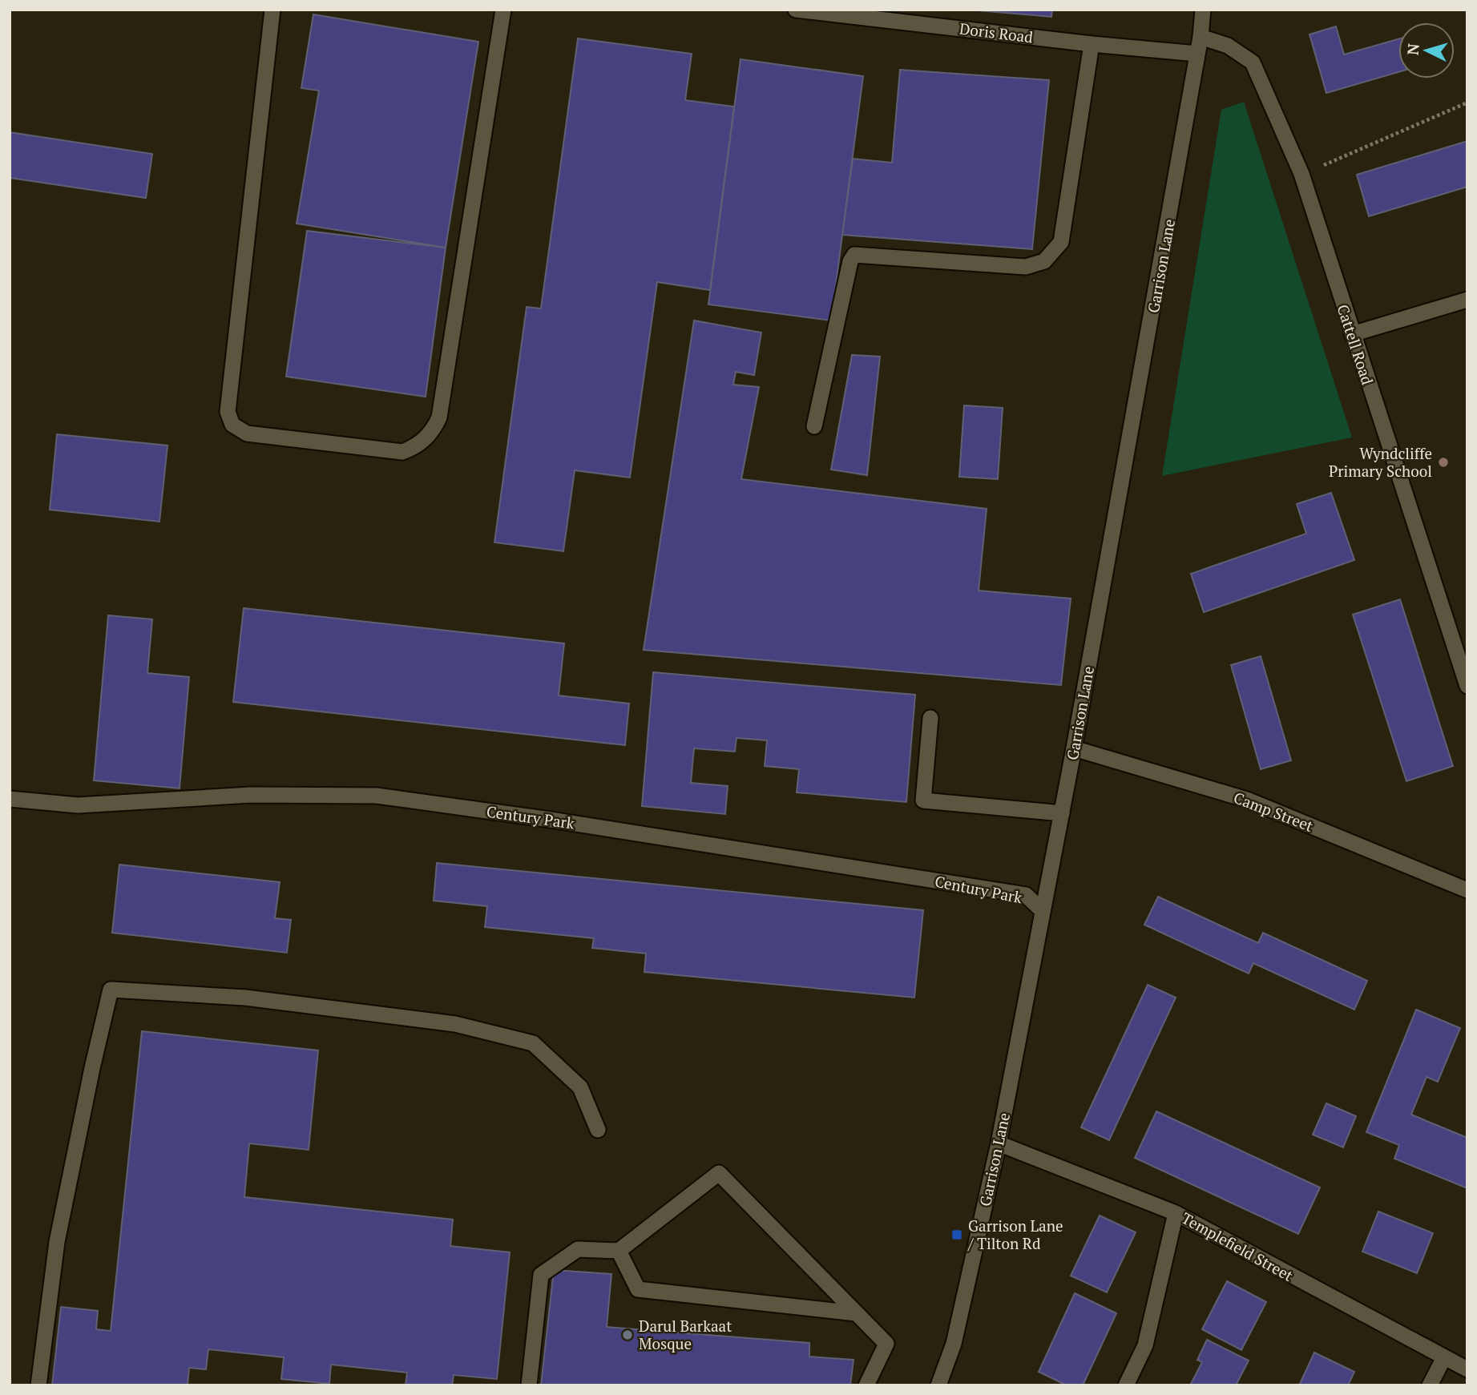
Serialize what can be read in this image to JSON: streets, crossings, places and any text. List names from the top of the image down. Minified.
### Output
{"streets":{"street":["Doris Road","Garrison Lane","Cattell Road","Camp Street","Century Park","Templefield Street"]},"crossings":[["Doris Road","Garrison Lane"],["Garrison Lane","Cattell Road"],["Garrison Lane","Camp Street"],["Garrison Lane","Century Park"],["Garrison Lane","Templefield Street"]],"places":{"other":["Wyndcliffe Primary School","Darul Barkaat Mosque"],"transit":["Garrison Lane / Tilton Rd"]},"north":"left"}
